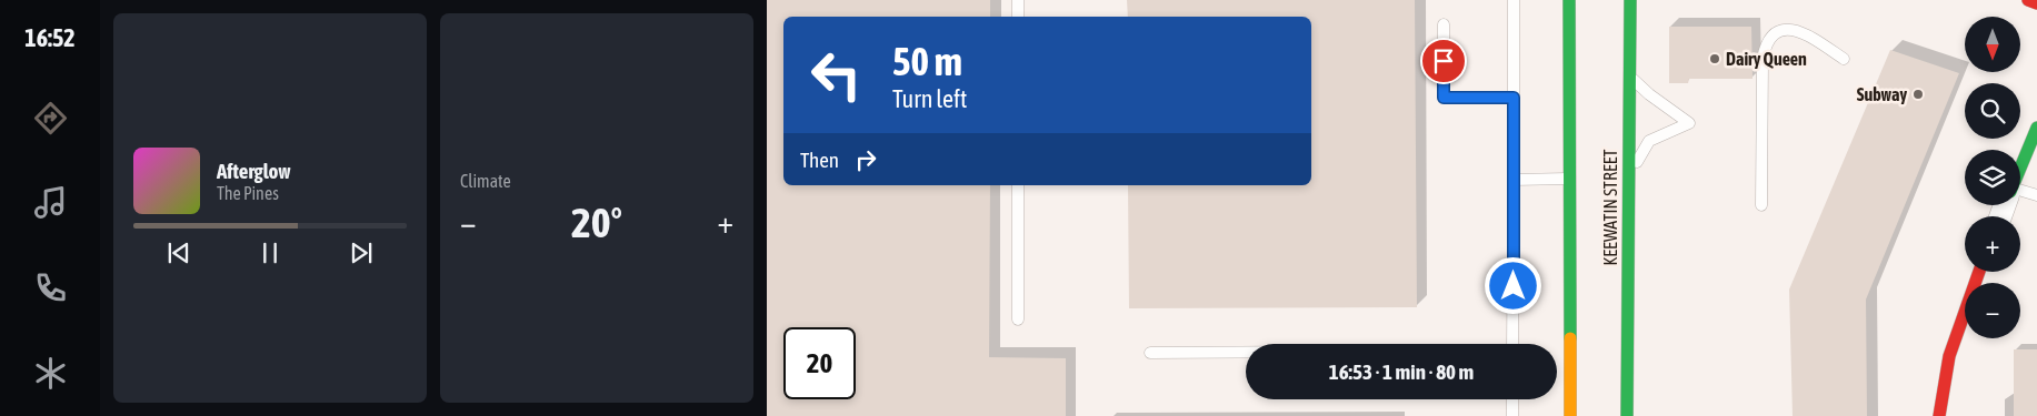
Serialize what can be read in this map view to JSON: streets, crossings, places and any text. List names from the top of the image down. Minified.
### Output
{"streets":{"main road":["KEEWATIN STREET"]},"places":["Dairy Queen","Subway"],"north":"bottom","page":{"tabs":"16:52","tile":"Climate","map_buttons":["+","−"],"turn":["50 m","Turn left"],"then":"Then","song":["Afterglow","The Pines"],"heat":["−","20°","+"],"limit":"20","trip":"16:53 · 1 min · 80 m"}}
